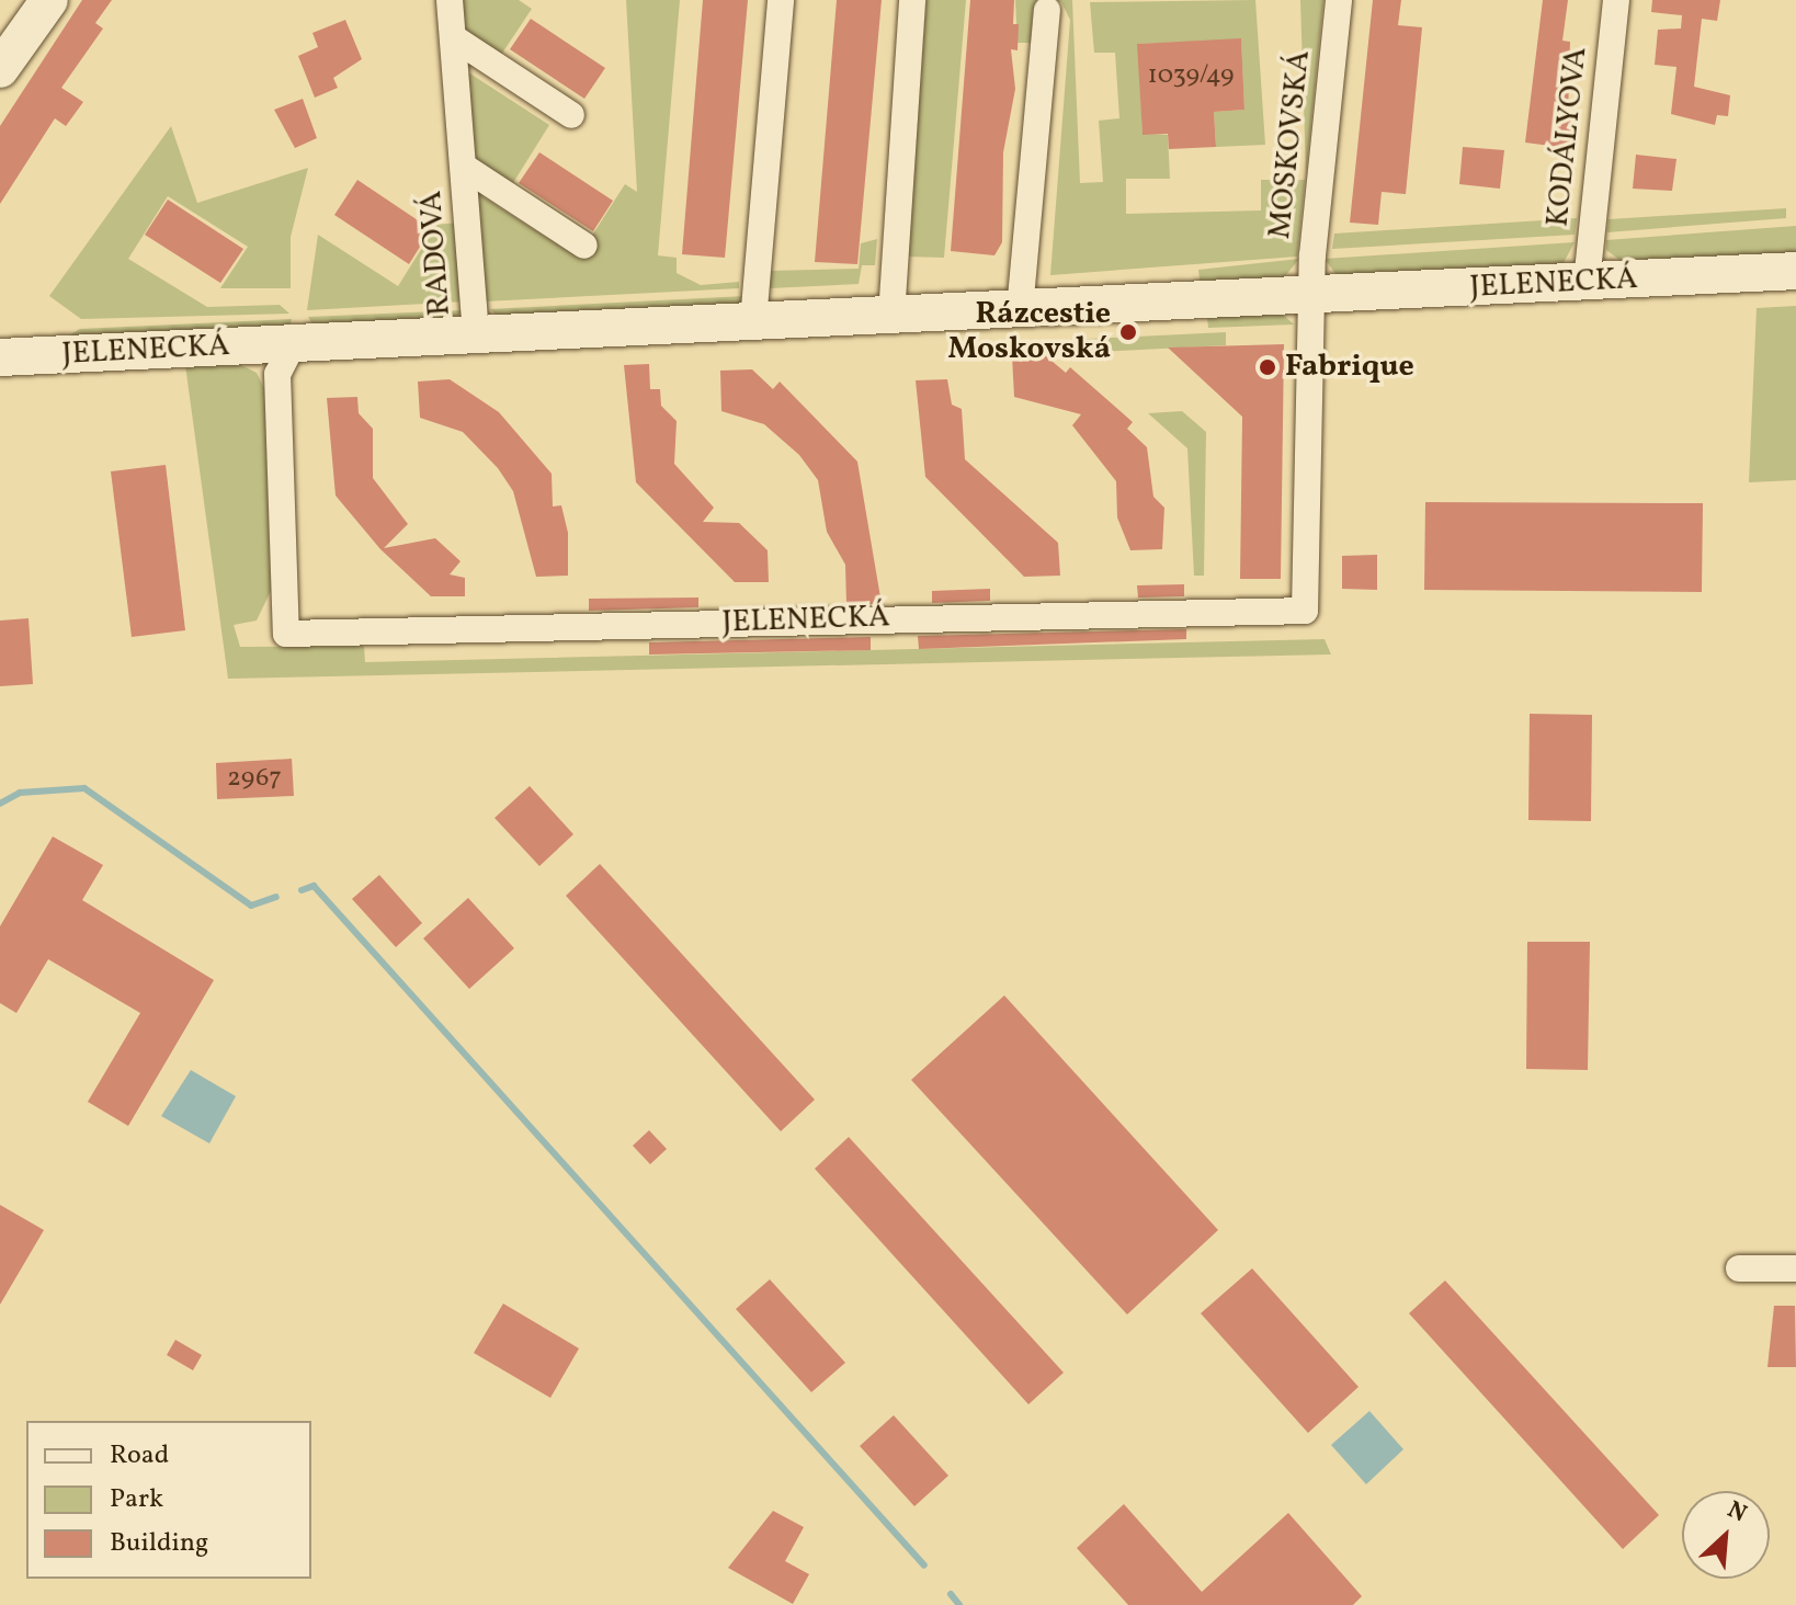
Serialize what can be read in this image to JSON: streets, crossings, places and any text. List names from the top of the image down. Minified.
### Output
{"streets":{"street":["KODÁLYOVA","MOSKOVSKÁ","RADOVÁ","JELENECKÁ"]},"crossings":[["KODÁLYOVA","JELENECKÁ"],["MOSKOVSKÁ","JELENECKÁ"],["RADOVÁ","JELENECKÁ"]],"places":["Rázcestie Moskovská","Fabrique"],"house_numbers":["1039/49","2967"],"legend":["Road","Park","Building"],"north":"top right"}
